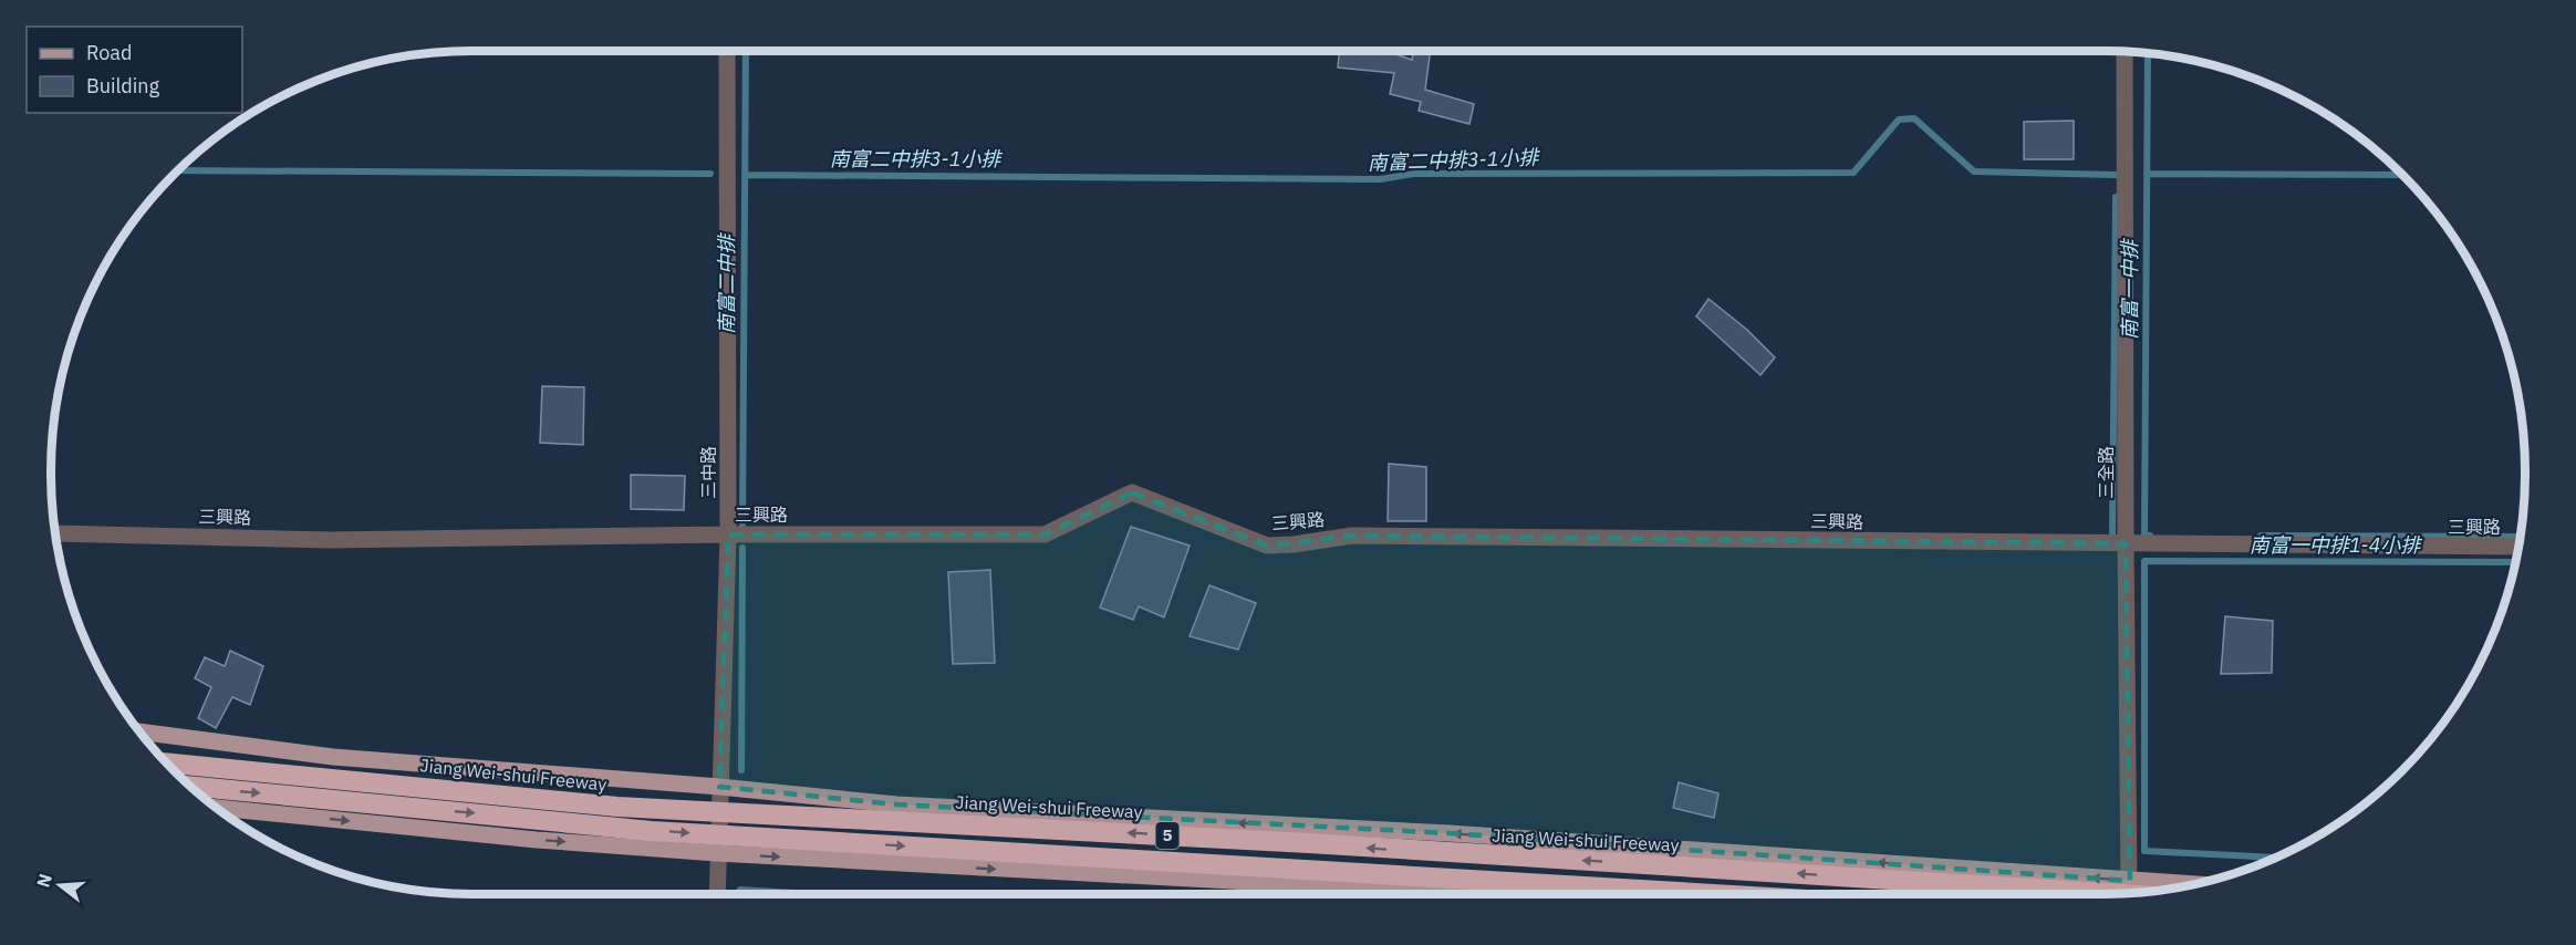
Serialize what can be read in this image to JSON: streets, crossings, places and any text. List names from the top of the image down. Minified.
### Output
{"streets":{"highway":["Jiang Wei-shui Freeway","5"],"street":["三中路","三全路","三興路"]},"crossings":[["三中路","三興路"],["三全路","三興路"]],"water":["南富二中排3-1小排","南富二中排","南富一中排","南富一中排1-4小排"],"legend":["Road","Building"],"north":"left"}
